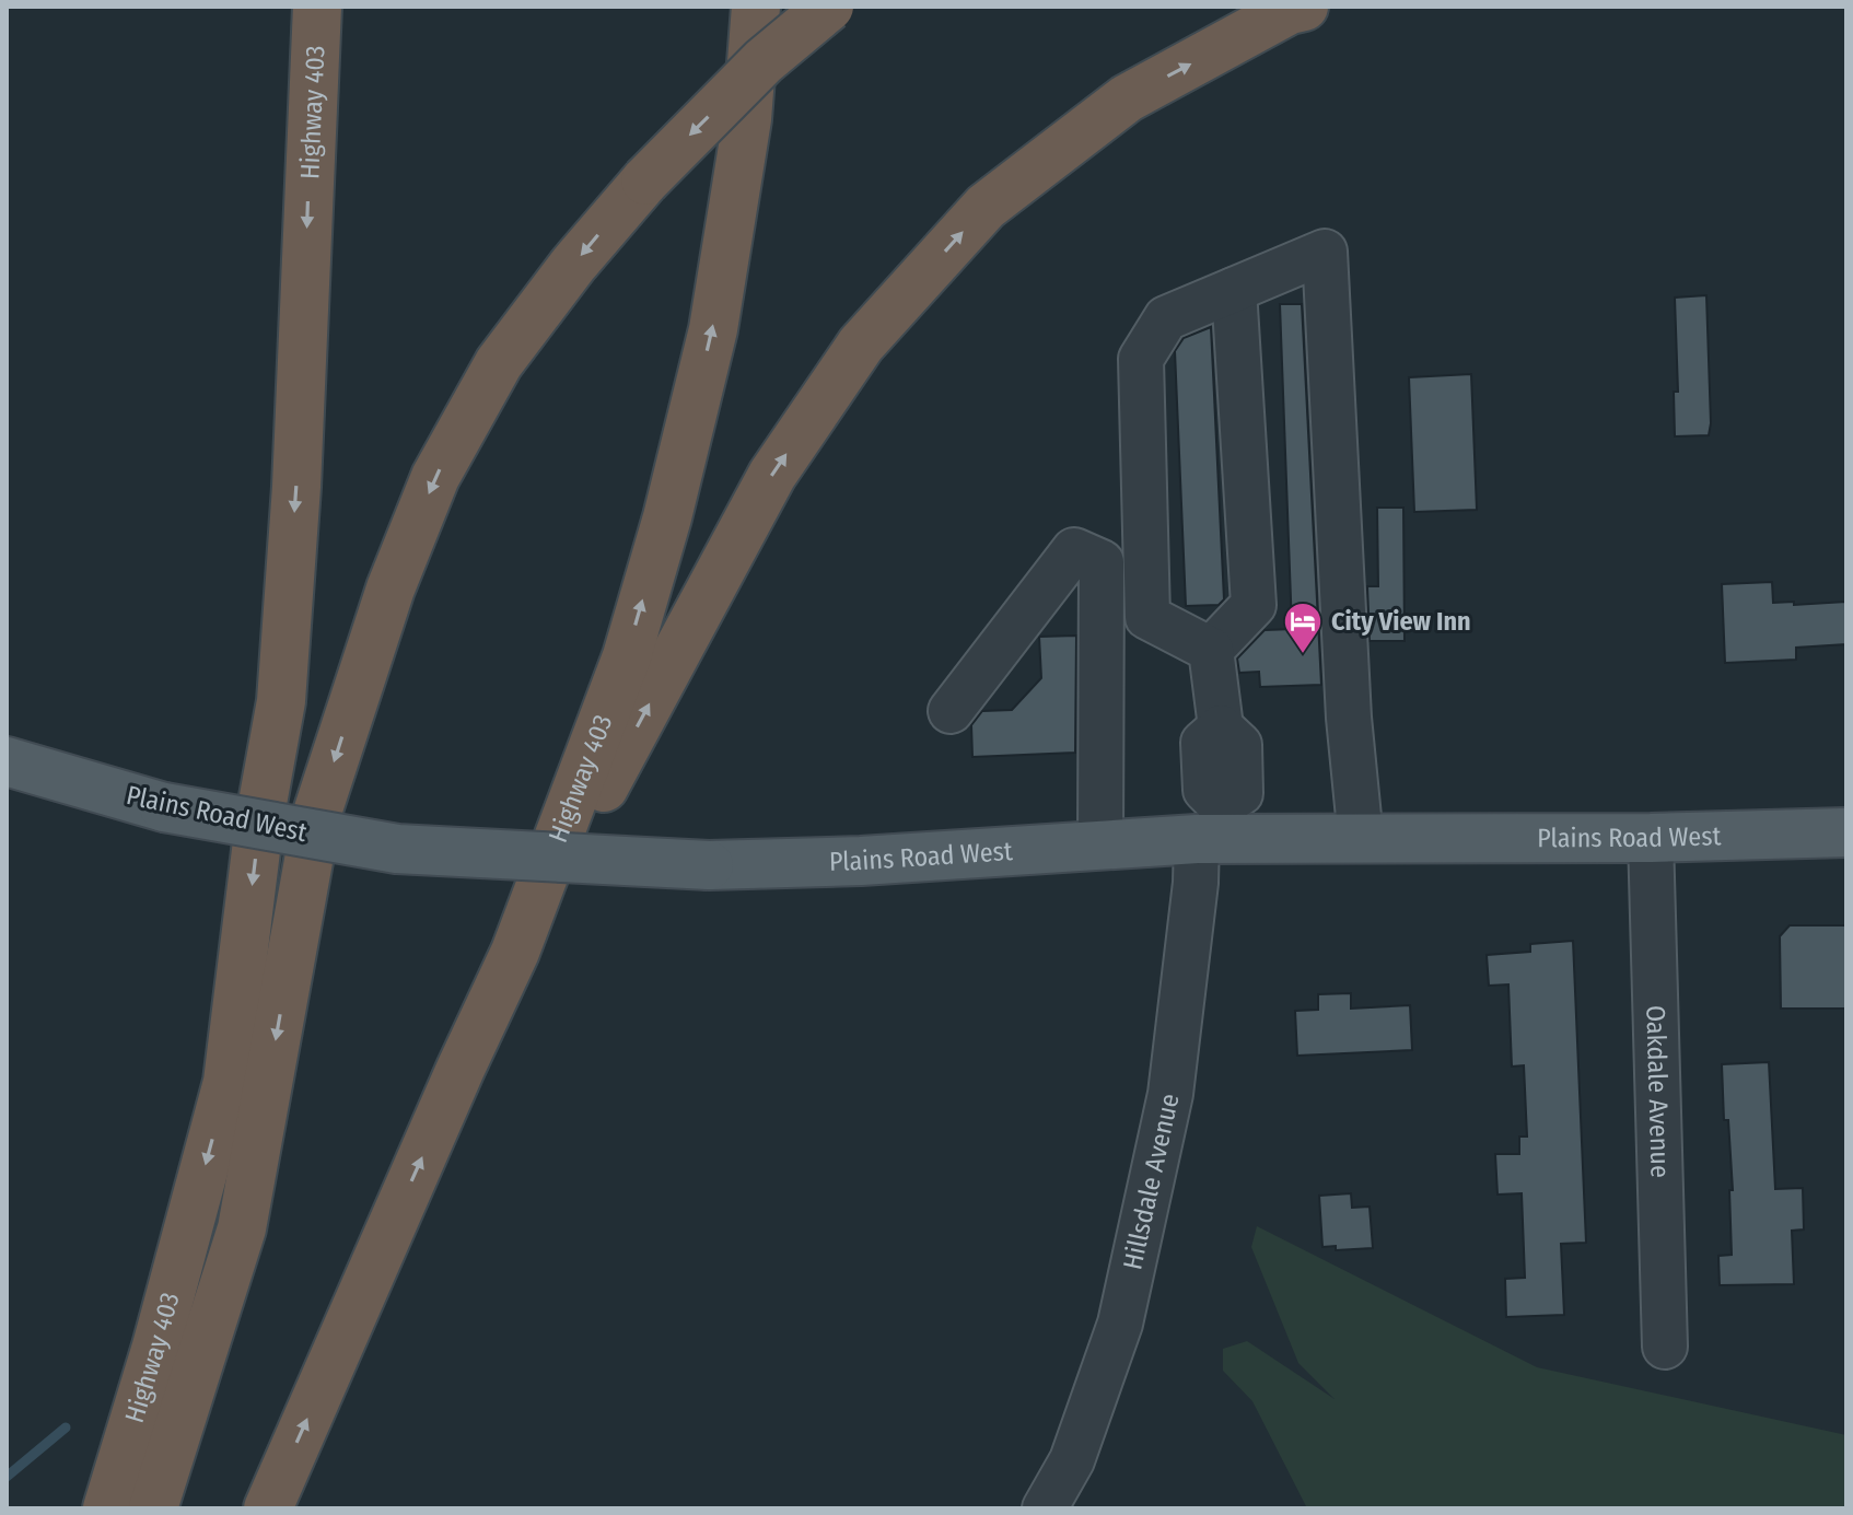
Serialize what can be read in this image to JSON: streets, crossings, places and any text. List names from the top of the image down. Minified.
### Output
{"streets":{"highway":["Highway 403"],"main road":["Plains Road West"],"street":["Oakdale Avenue","Hillsdale Avenue"]},"crossings":[["Plains Road West","Oakdale Avenue"],["Plains Road West","Hillsdale Avenue"]],"places":{"hotel":["City View Inn"]}}
